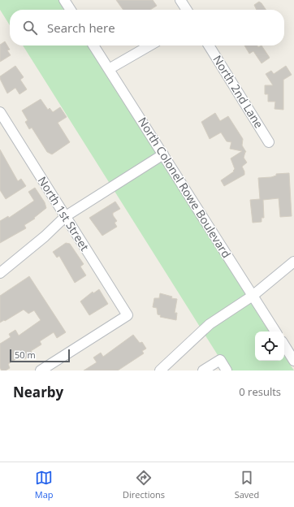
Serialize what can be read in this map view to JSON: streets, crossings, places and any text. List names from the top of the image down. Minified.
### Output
{"streets":{"street":["North 2nd Lane","North Colonel Rowe Boulevard","North 1st Street"]},"scale_bar":"50 m","page":{"search":"Search here","scale":"50 m","heading":["Nearby","0 results"],"nav":["Map","Directions","Saved"]}}
